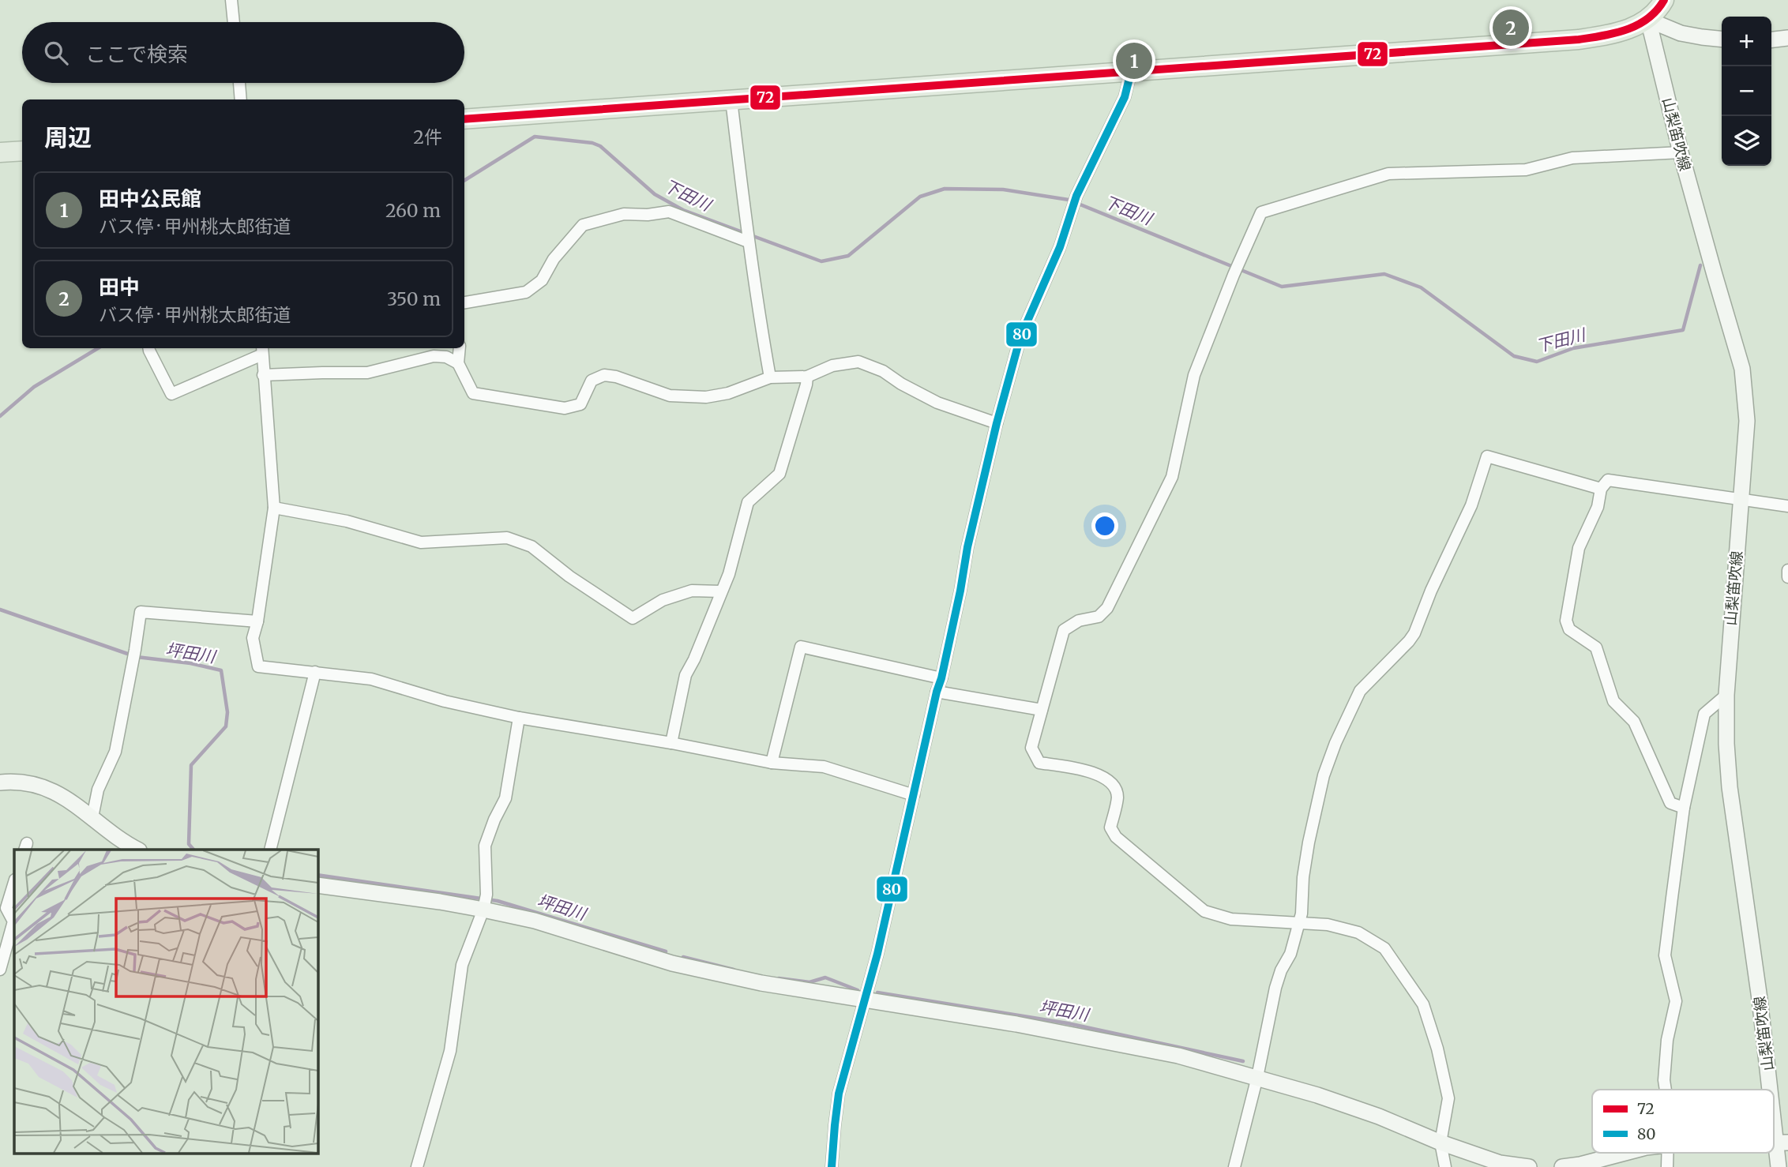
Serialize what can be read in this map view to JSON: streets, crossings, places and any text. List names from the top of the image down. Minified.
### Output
{"streets":{"street":["山梨笛吹線"]},"water":["下田川","坪田川"],"lines":["transit line 72","transit line 80"],"legend":["72","80"],"page":{"pins":["2","1"],"map_buttons":["+","−"],"search":"ここで検索","heading":["周辺","2件"],"list":[{"mark":"1","name":"田中公民館","note":"バス停 · 甲州桃太郎街道","value":"260 m"},{"mark":"2","name":"田中","note":"バス停 · 甲州桃太郎街道","value":"350 m"}]}}
